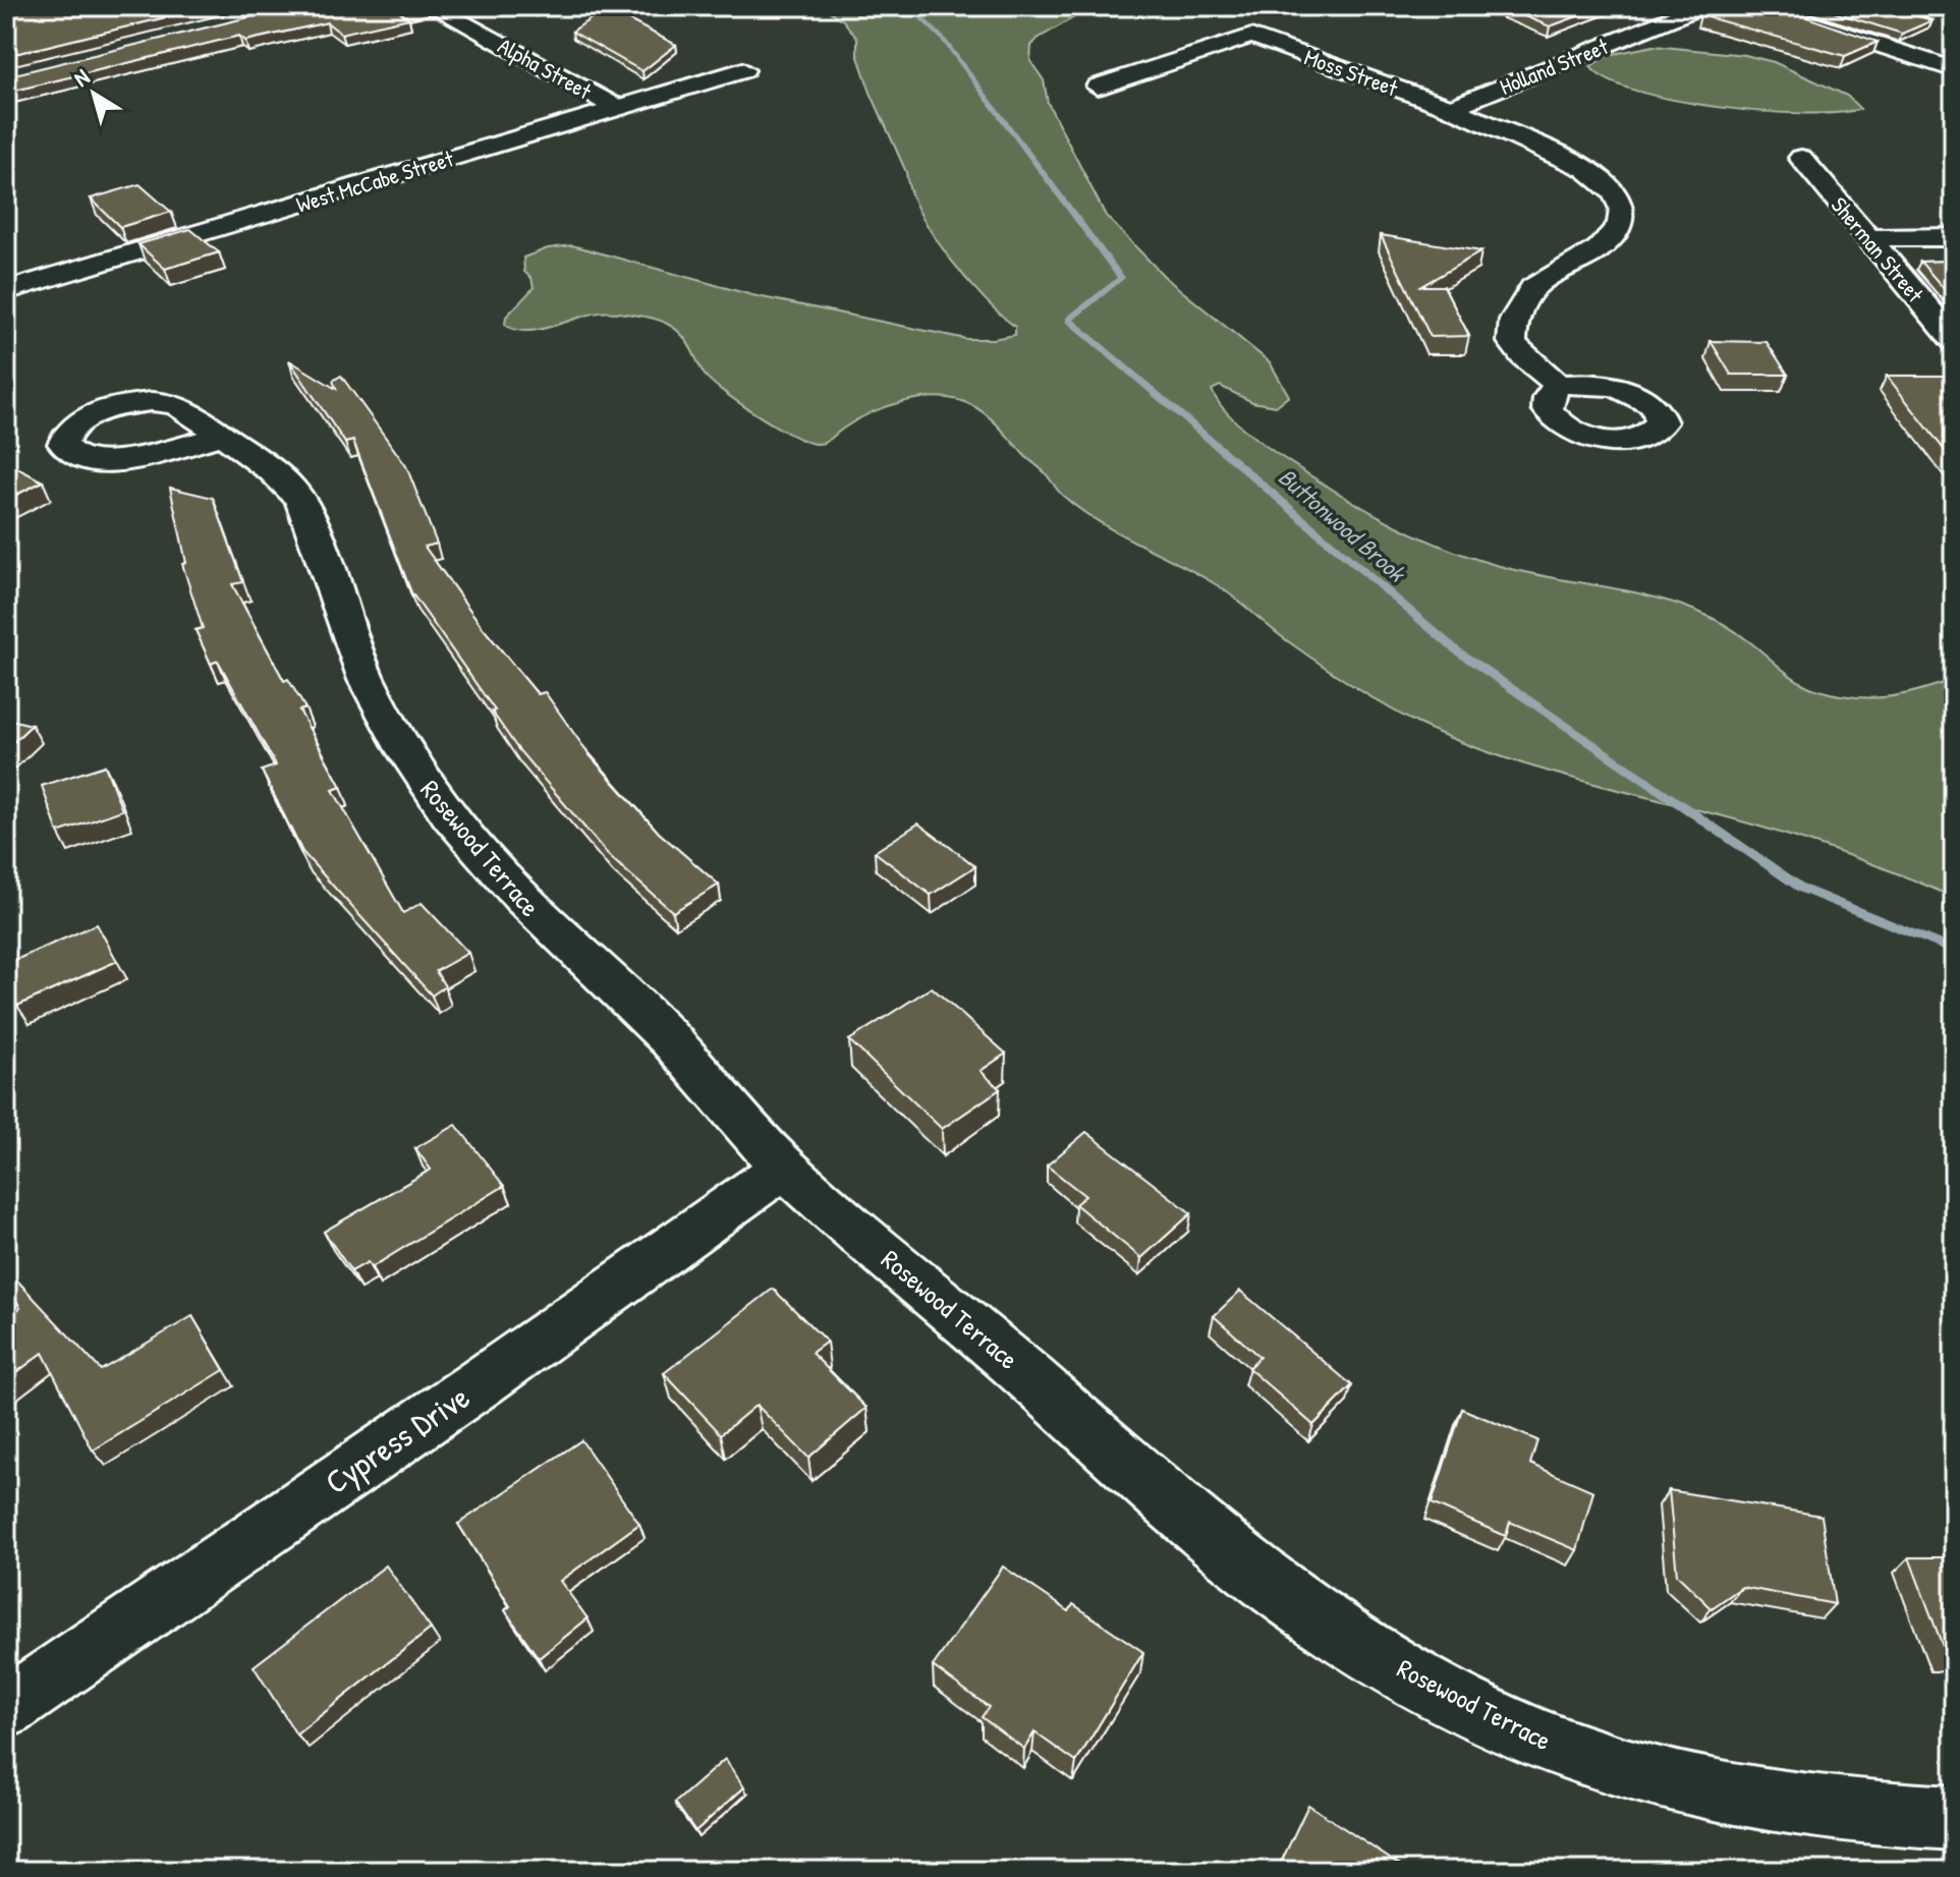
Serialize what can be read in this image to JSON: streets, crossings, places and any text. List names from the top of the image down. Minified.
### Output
{"streets":{"street":["Holland Street","Alpha Street","Moss Street","West McCabe Street","Sherman Street","Rosewood Terrace","Cypress Drive"]},"crossings":[["Holland Street","Moss Street"],["Alpha Street","West McCabe Street"],["Rosewood Terrace","Cypress Drive"]],"water":["Buttonwood Brook"],"north":"top left"}
